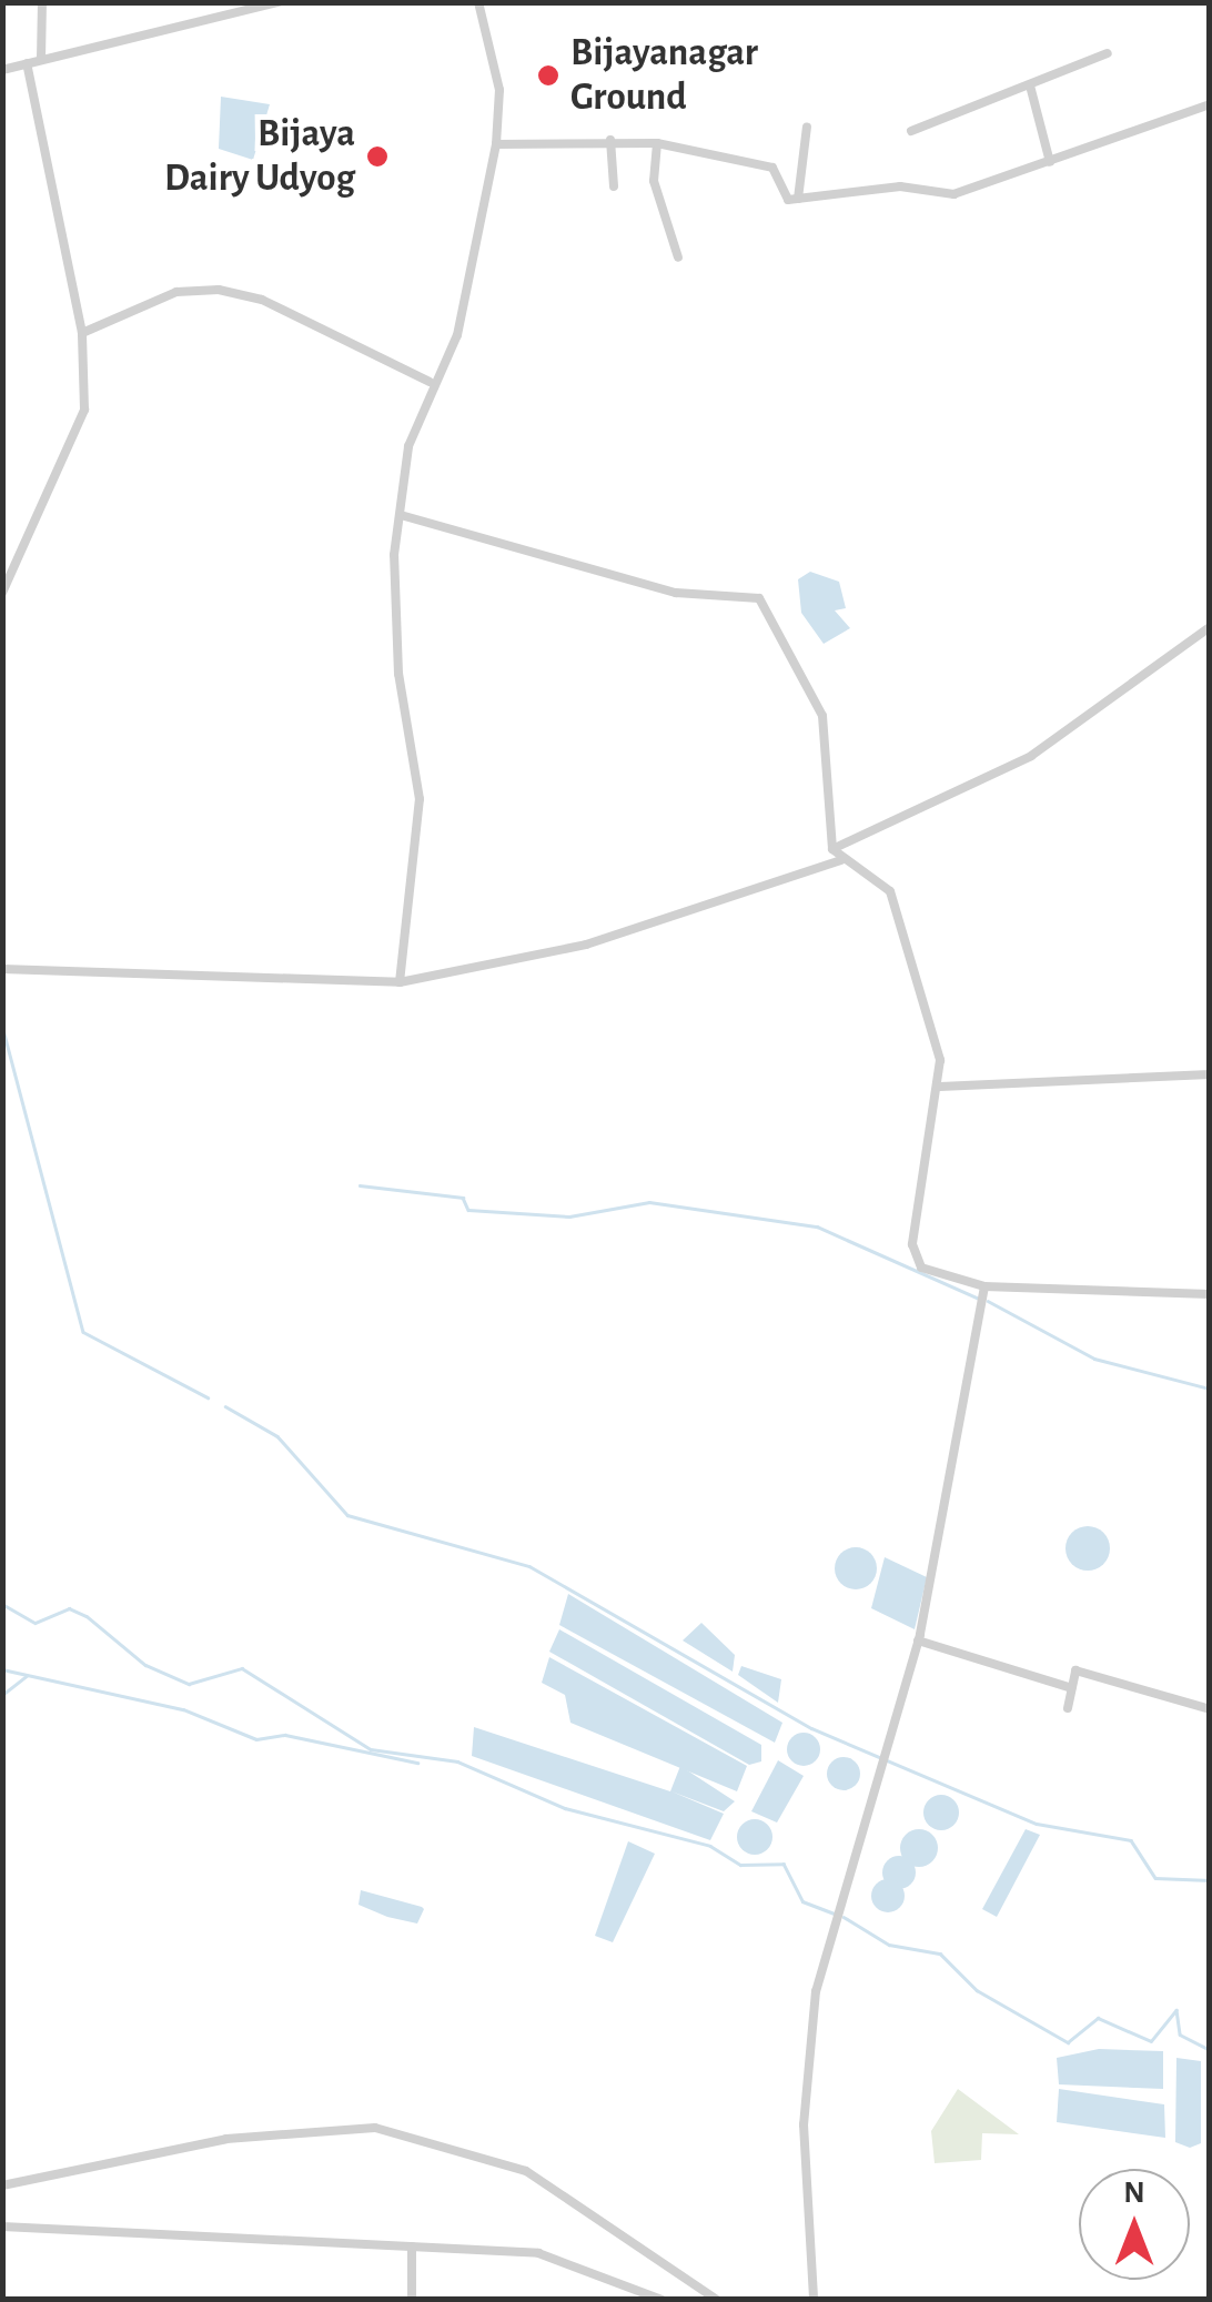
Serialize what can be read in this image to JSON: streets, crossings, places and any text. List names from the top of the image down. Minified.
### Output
{"places":["Bijayanagar Ground","Bijaya Dairy Udyog"],"north":"top"}
